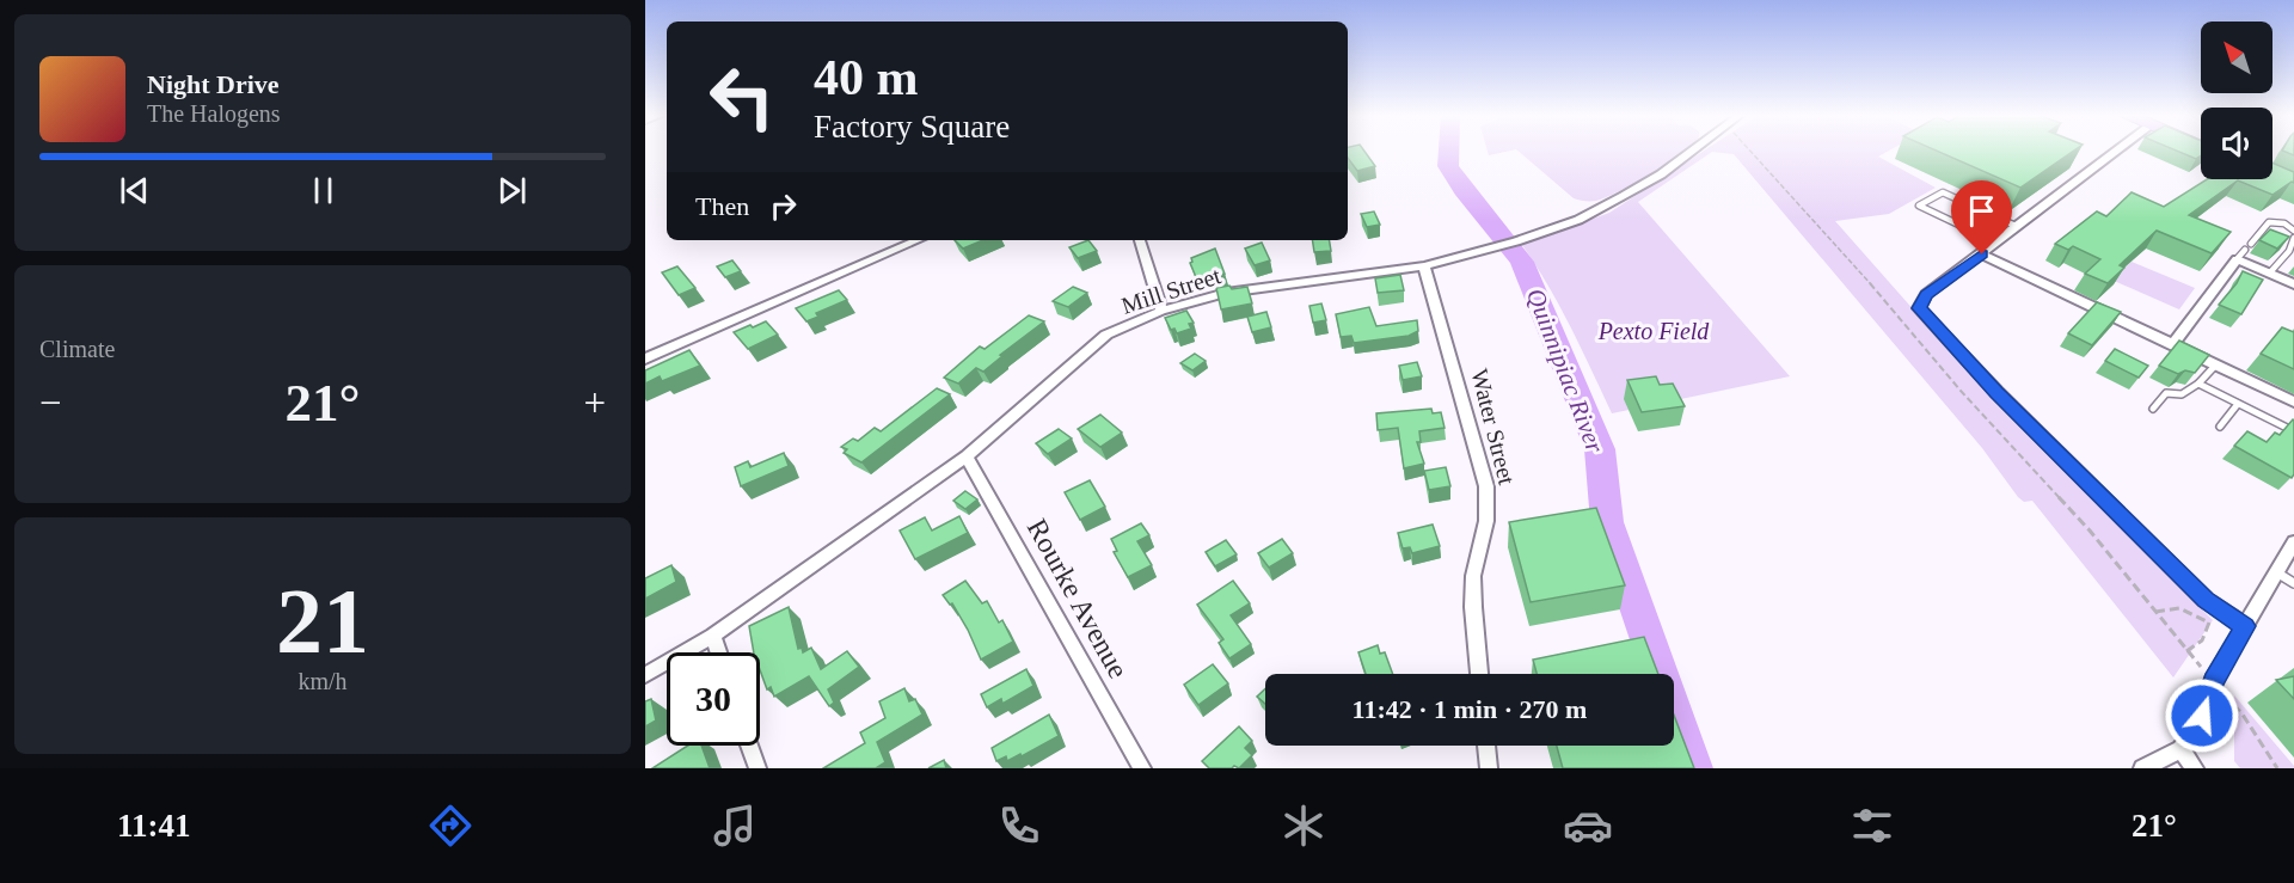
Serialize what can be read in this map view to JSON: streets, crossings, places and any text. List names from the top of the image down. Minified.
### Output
{"streets":{"street":["Mill Street","Water Street","Rourke Avenue"]},"crossings":[["Mill Street","Water Street"],["Mill Street","Rourke Avenue"]],"water":["Quinnipiac River"],"parks":["Pexto Field"],"north":"top left","page":{"turn":["40 m","Factory Square"],"song":["Night Drive","The Halogens"],"then":"Then","tile":["Climate",["21","km/h"]],"heat":["−","21°","+"],"limit":"30","trip":"11:42 · 1 min · 270 m","tabs":["11:41","21°"]}}
